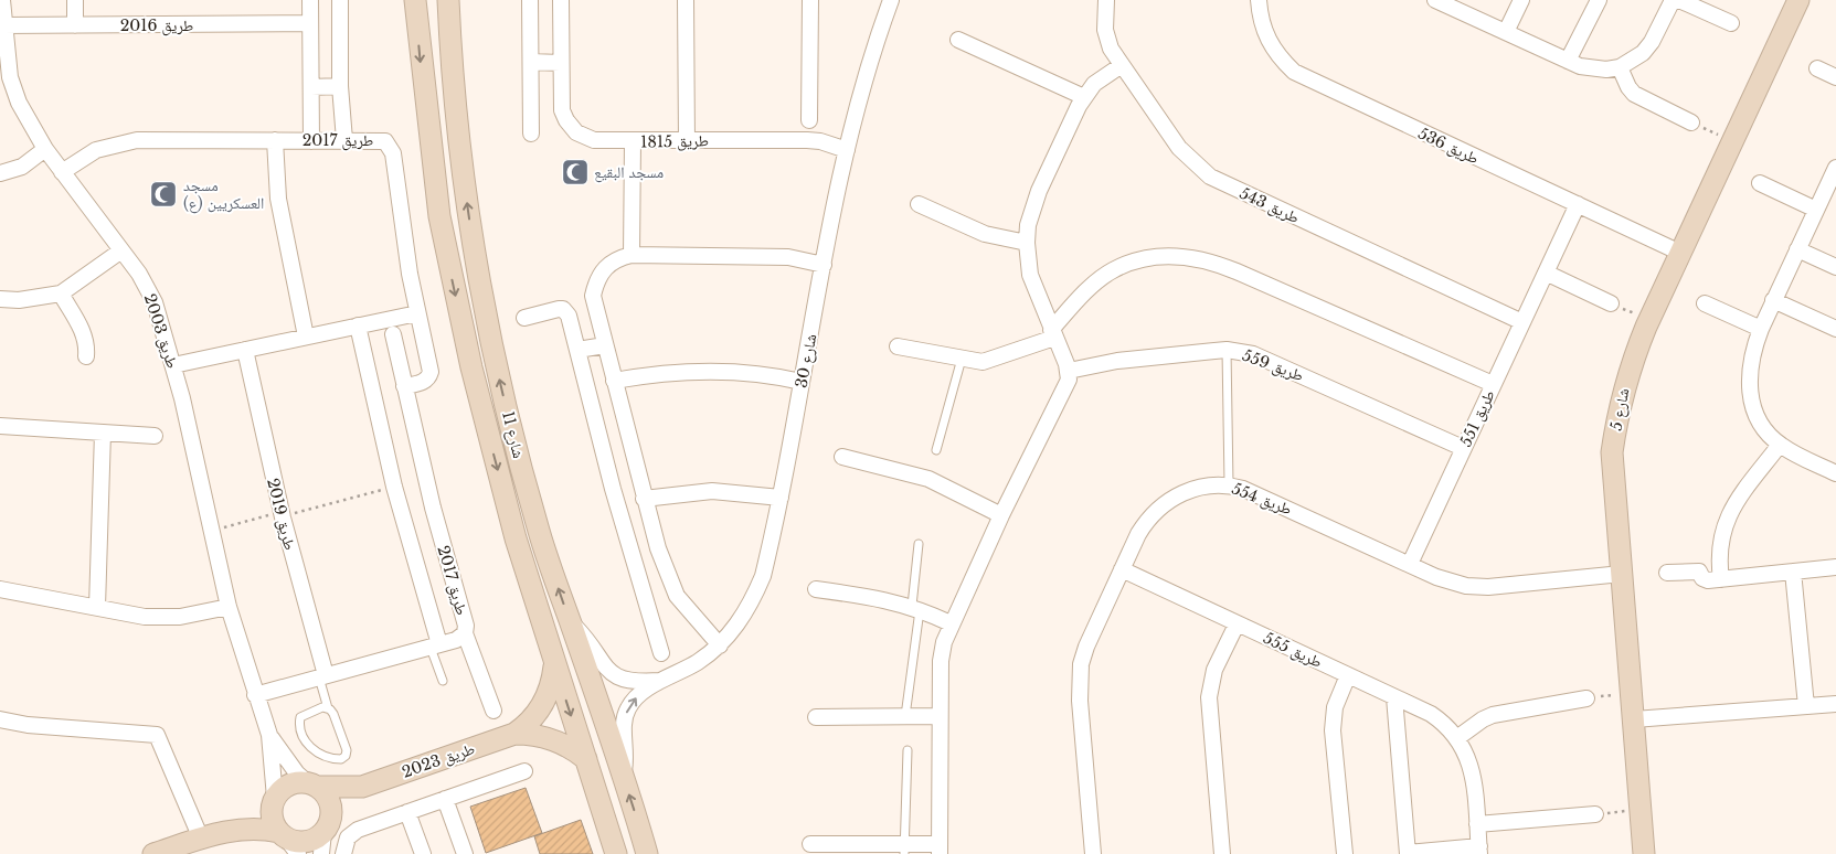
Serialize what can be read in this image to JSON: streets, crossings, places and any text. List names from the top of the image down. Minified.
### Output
{"streets":{"street":["طريق 2016","طريق 2017","طريق 1815","طريق 536","طريق 543","طريق 2003","شارع 30","طريق 559","شارع 5","طريق 551","شارع 11","طريق 554","طريق 2019","طريق 555","طريق 2023"]},"crossings":[["طريق 2016","طريق 2003"],["طريق 2017","طريق 2003"],["طريق 1815","شارع 30"],["طريق 536","شارع 5"],["طريق 536","طريق 551"],["طريق 543","طريق 551"],["شارع 30","شارع 11"],["طريق 559","طريق 551"],["شارع 5","طريق 554"],["طريق 551","طريق 554"],["شارع 11","طريق 2023"],["طريق 554","طريق 555"]],"places":{"mosque":["مسجد البقيع","مسجد العسكريين (ع)"]}}
